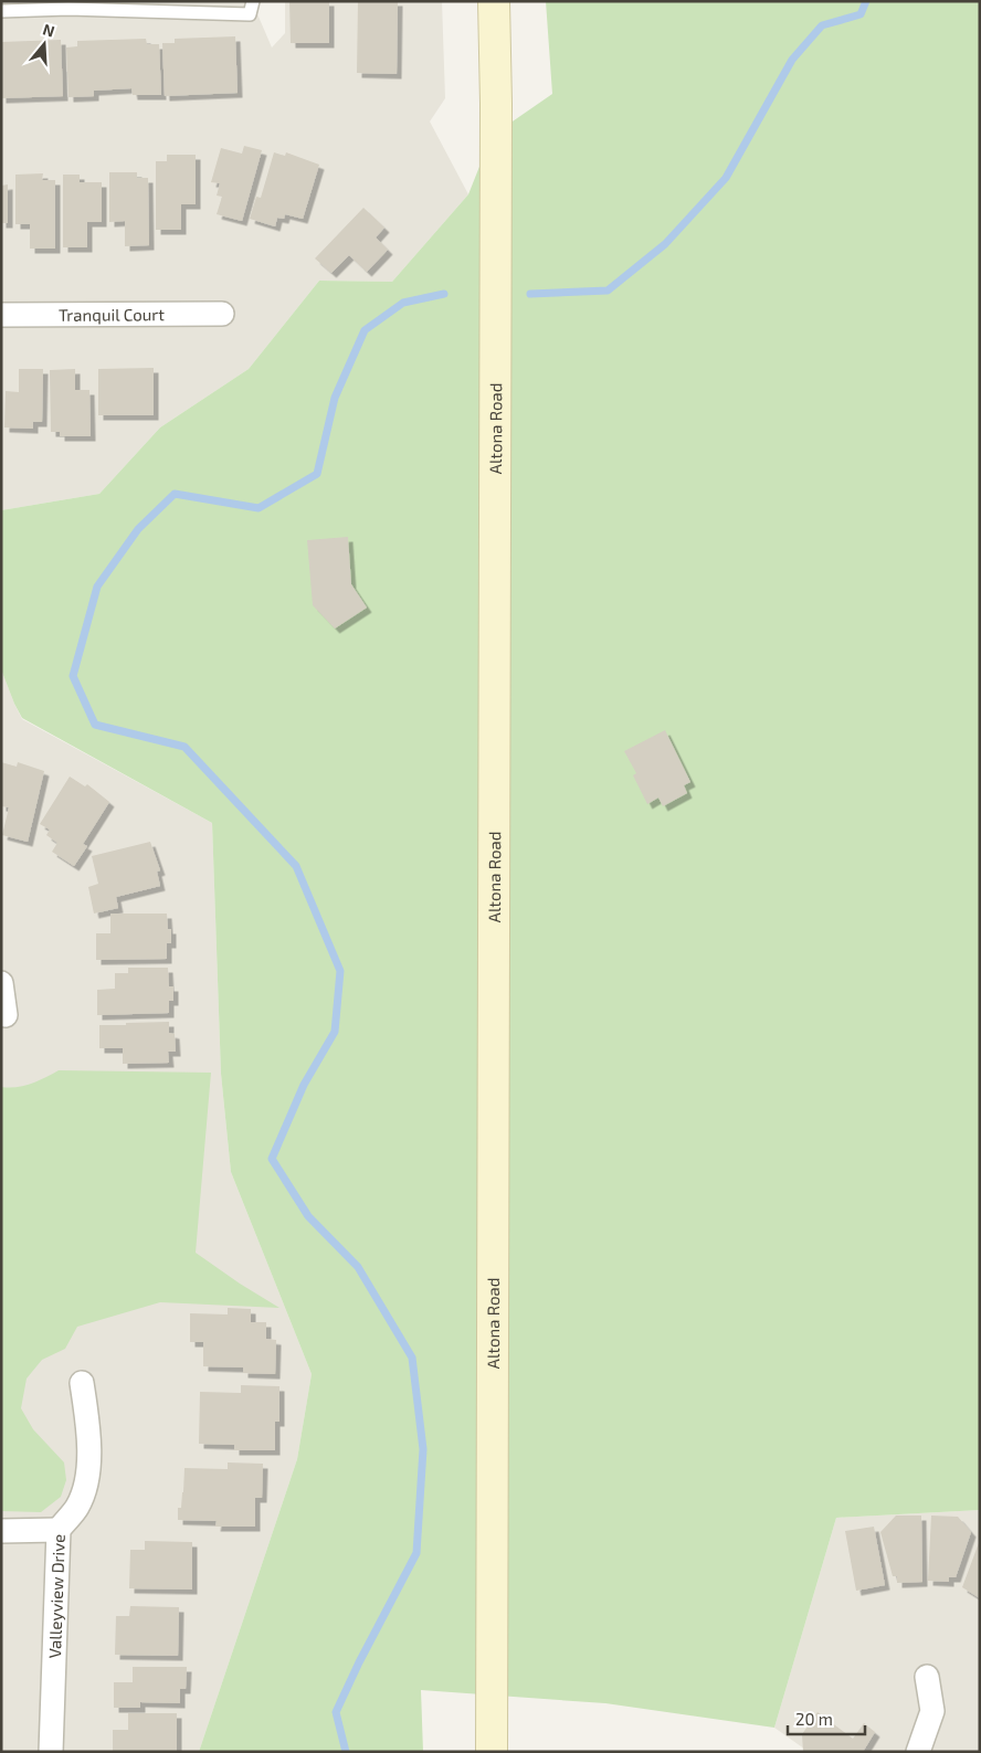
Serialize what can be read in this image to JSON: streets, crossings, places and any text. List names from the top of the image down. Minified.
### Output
{"streets":{"main road":["Altona Road"],"street":["Tranquil Court","Valleyview Drive"]},"scale_bar":"20 m","north":"top"}
